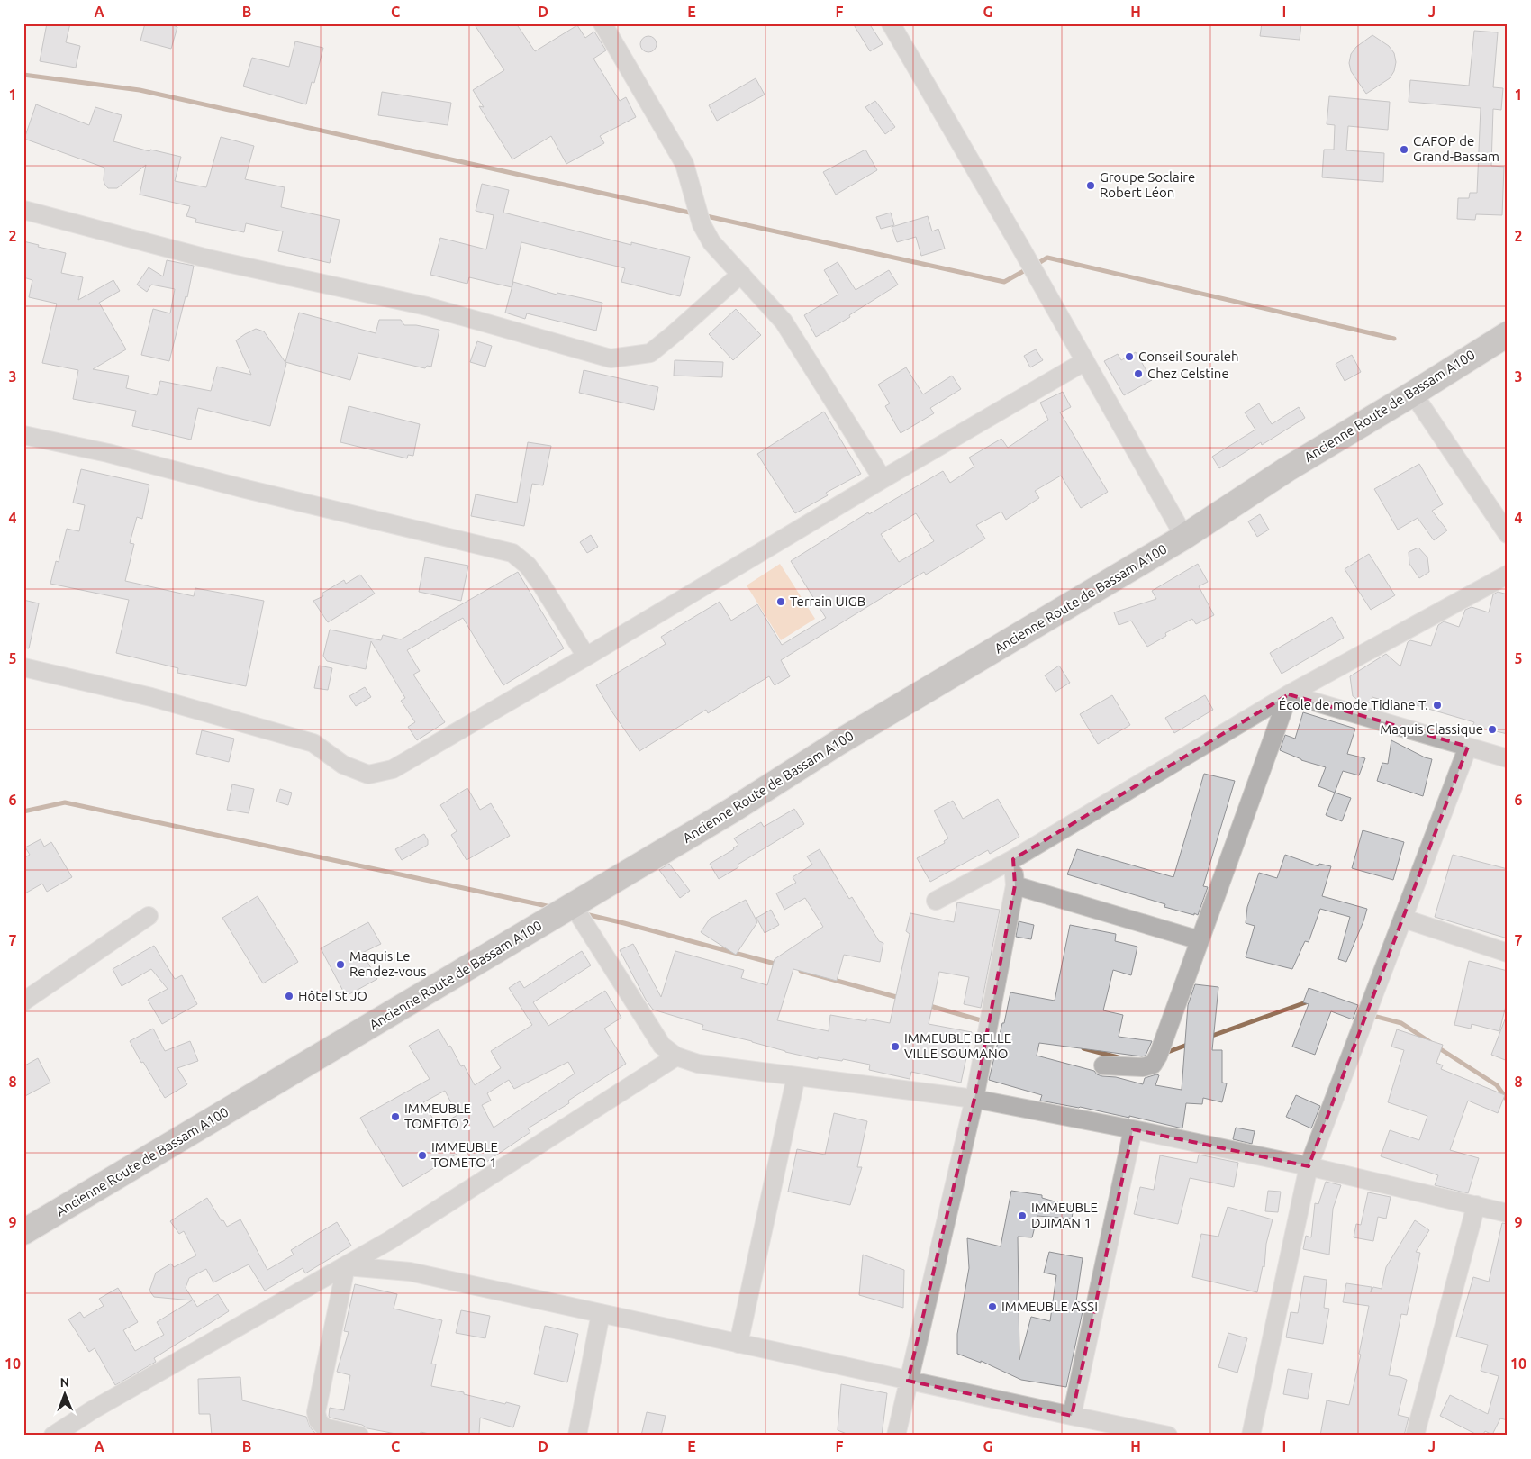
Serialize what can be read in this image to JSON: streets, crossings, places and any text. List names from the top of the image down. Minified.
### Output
{"streets":{"main road":["Ancienne Route de Bassam A100"]},"places":["CAFOP de Grand-Bassam","Groupe Soclaire Robert Léon","Conseil Souraleh","Chez Celstine","Terrain UIGB","École de mode Tidiane T.","Maquis Classique","Maquis Le Rendez-vous","Hôtel St JO","IMMEUBLE BELLE VILLE SOUMANO","IMMEUBLE TOMETO 2","IMMEUBLE TOMETO 1","IMMEUBLE DJIMAN 1","IMMEUBLE ASSI"],"north":"top","grid":{"columns":["A","B","C","D","E","F","G","H","I","J"],"rows":["1","2","3","4","5","6","7","8","9","10"]}}
